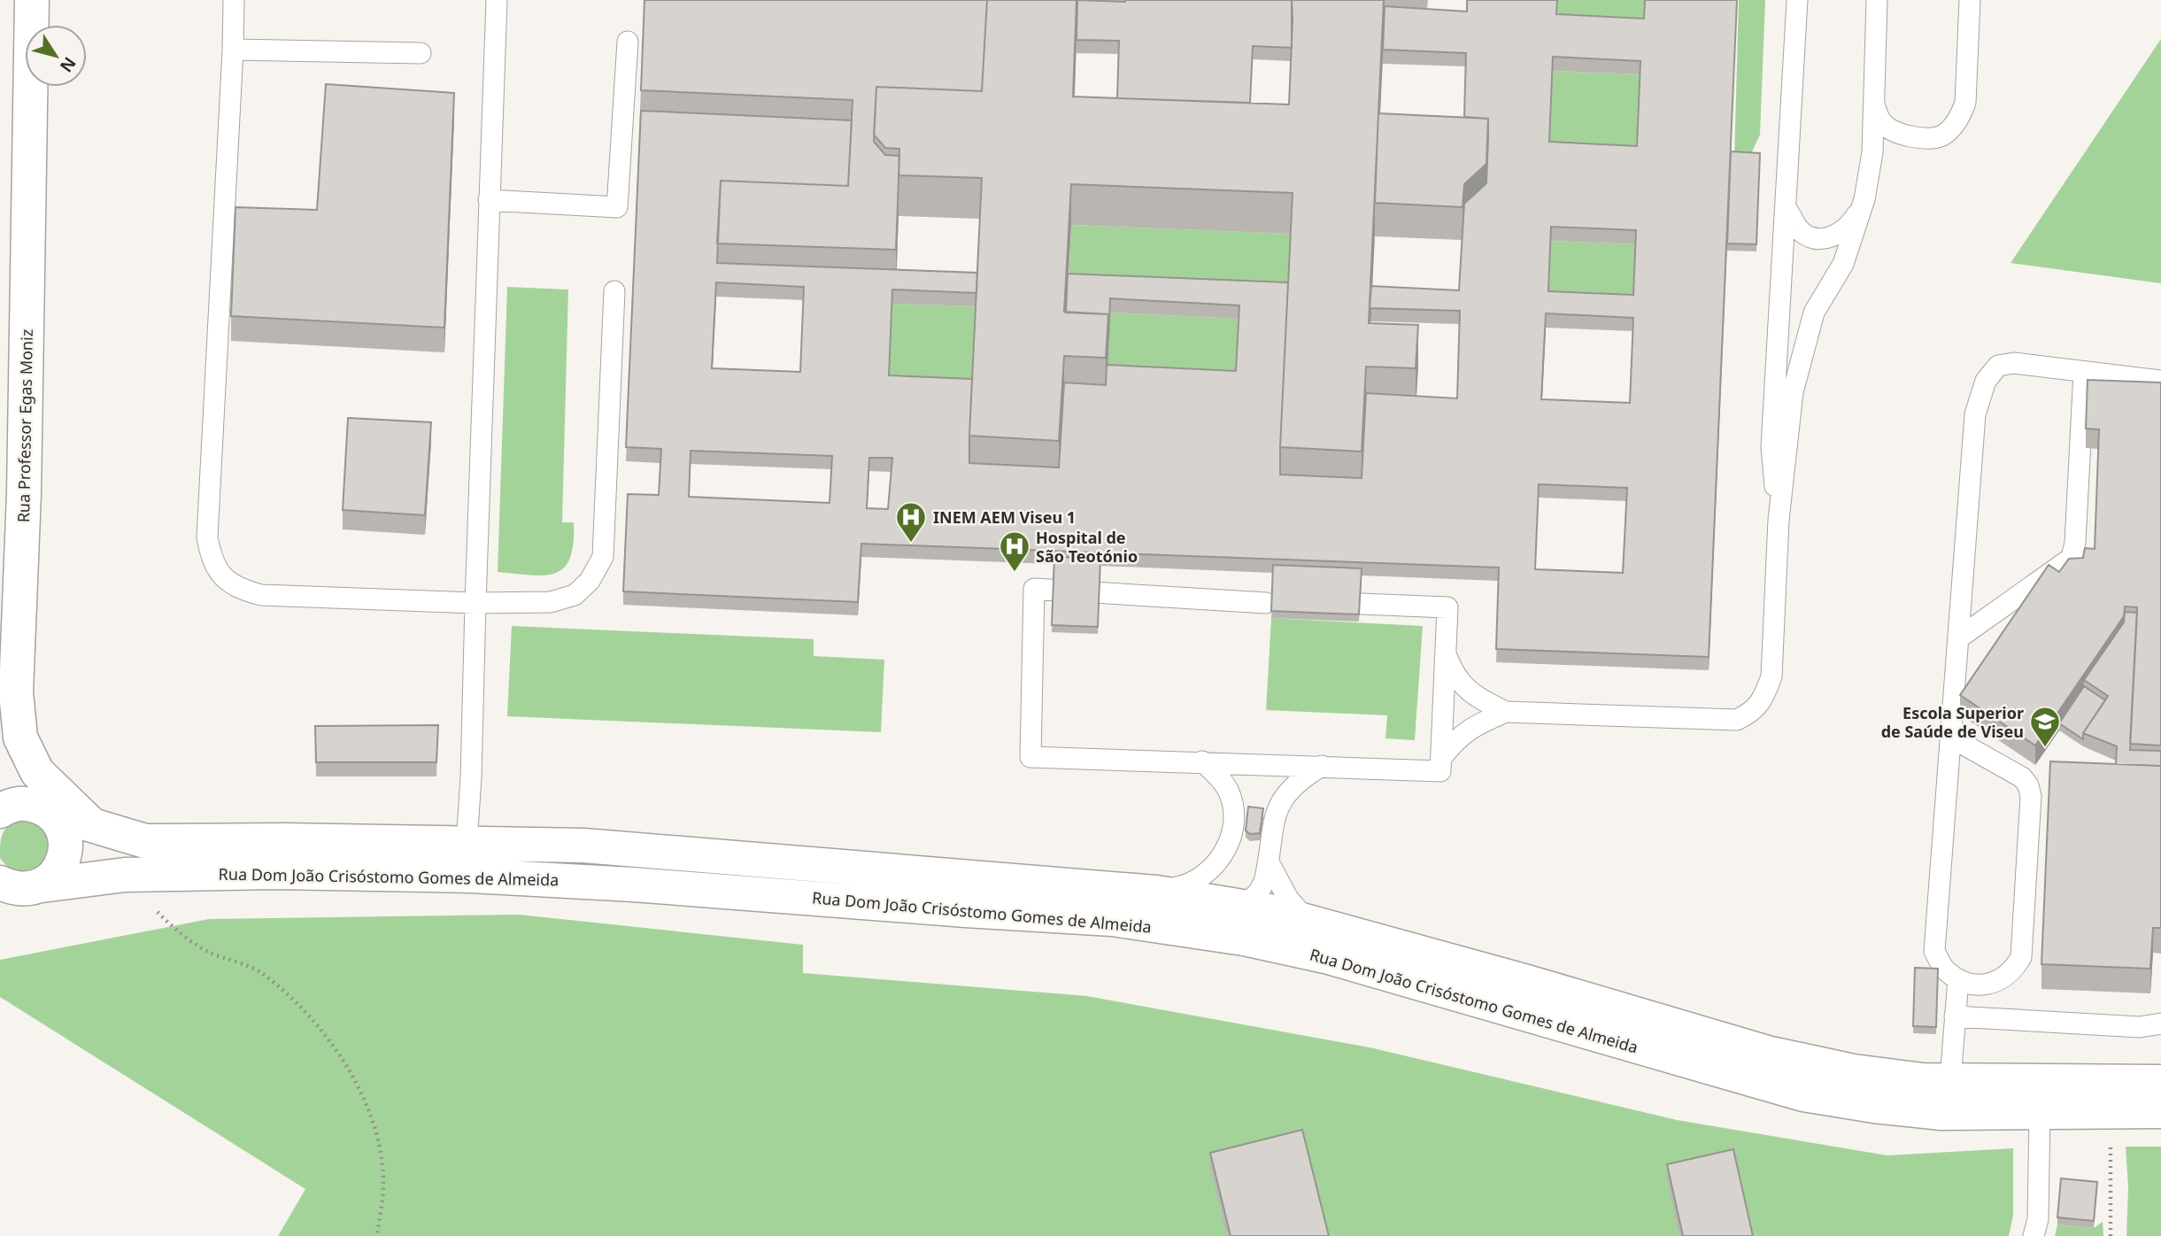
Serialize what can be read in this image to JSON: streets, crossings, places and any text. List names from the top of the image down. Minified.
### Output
{"streets":{"street":["Rua Professor Egas Moniz","Rua Dom João Crisóstomo Gomes de Almeida"]},"crossings":[["Rua Professor Egas Moniz","Rua Dom João Crisóstomo Gomes de Almeida"]],"places":{"hospital":["INEM AEM Viseu 1","Hospital de São Teotónio"],"school or university":["Escola Superior de Saúde de Viseu"]},"north":"bottom right"}
